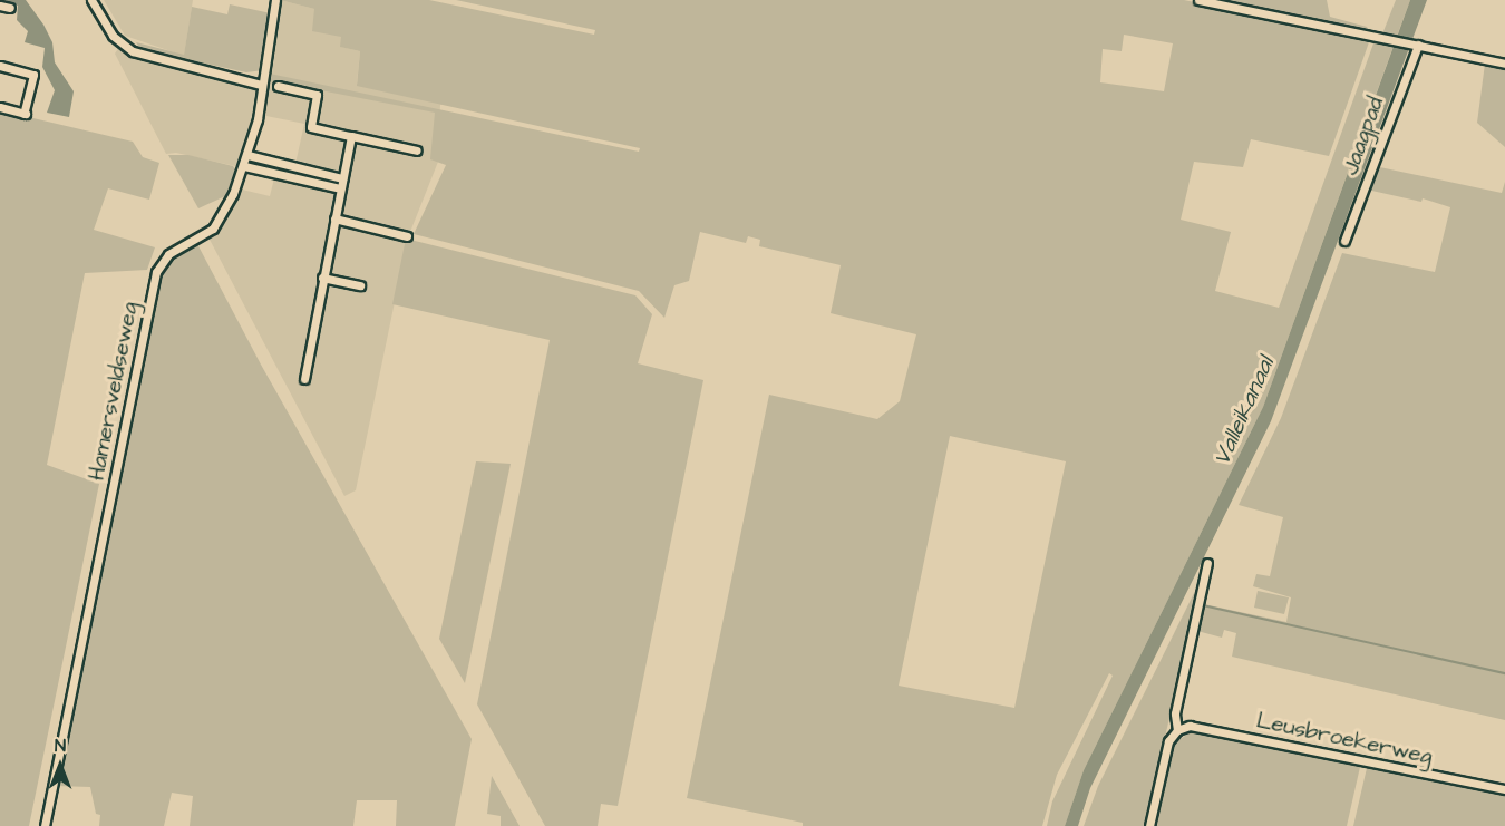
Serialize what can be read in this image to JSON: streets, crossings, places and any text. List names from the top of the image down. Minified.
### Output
{"streets":{"street":["Jaagpad","Hamersveldseweg","Leusbroekerweg"]},"water":["Valleikanaal"],"north":"top"}
